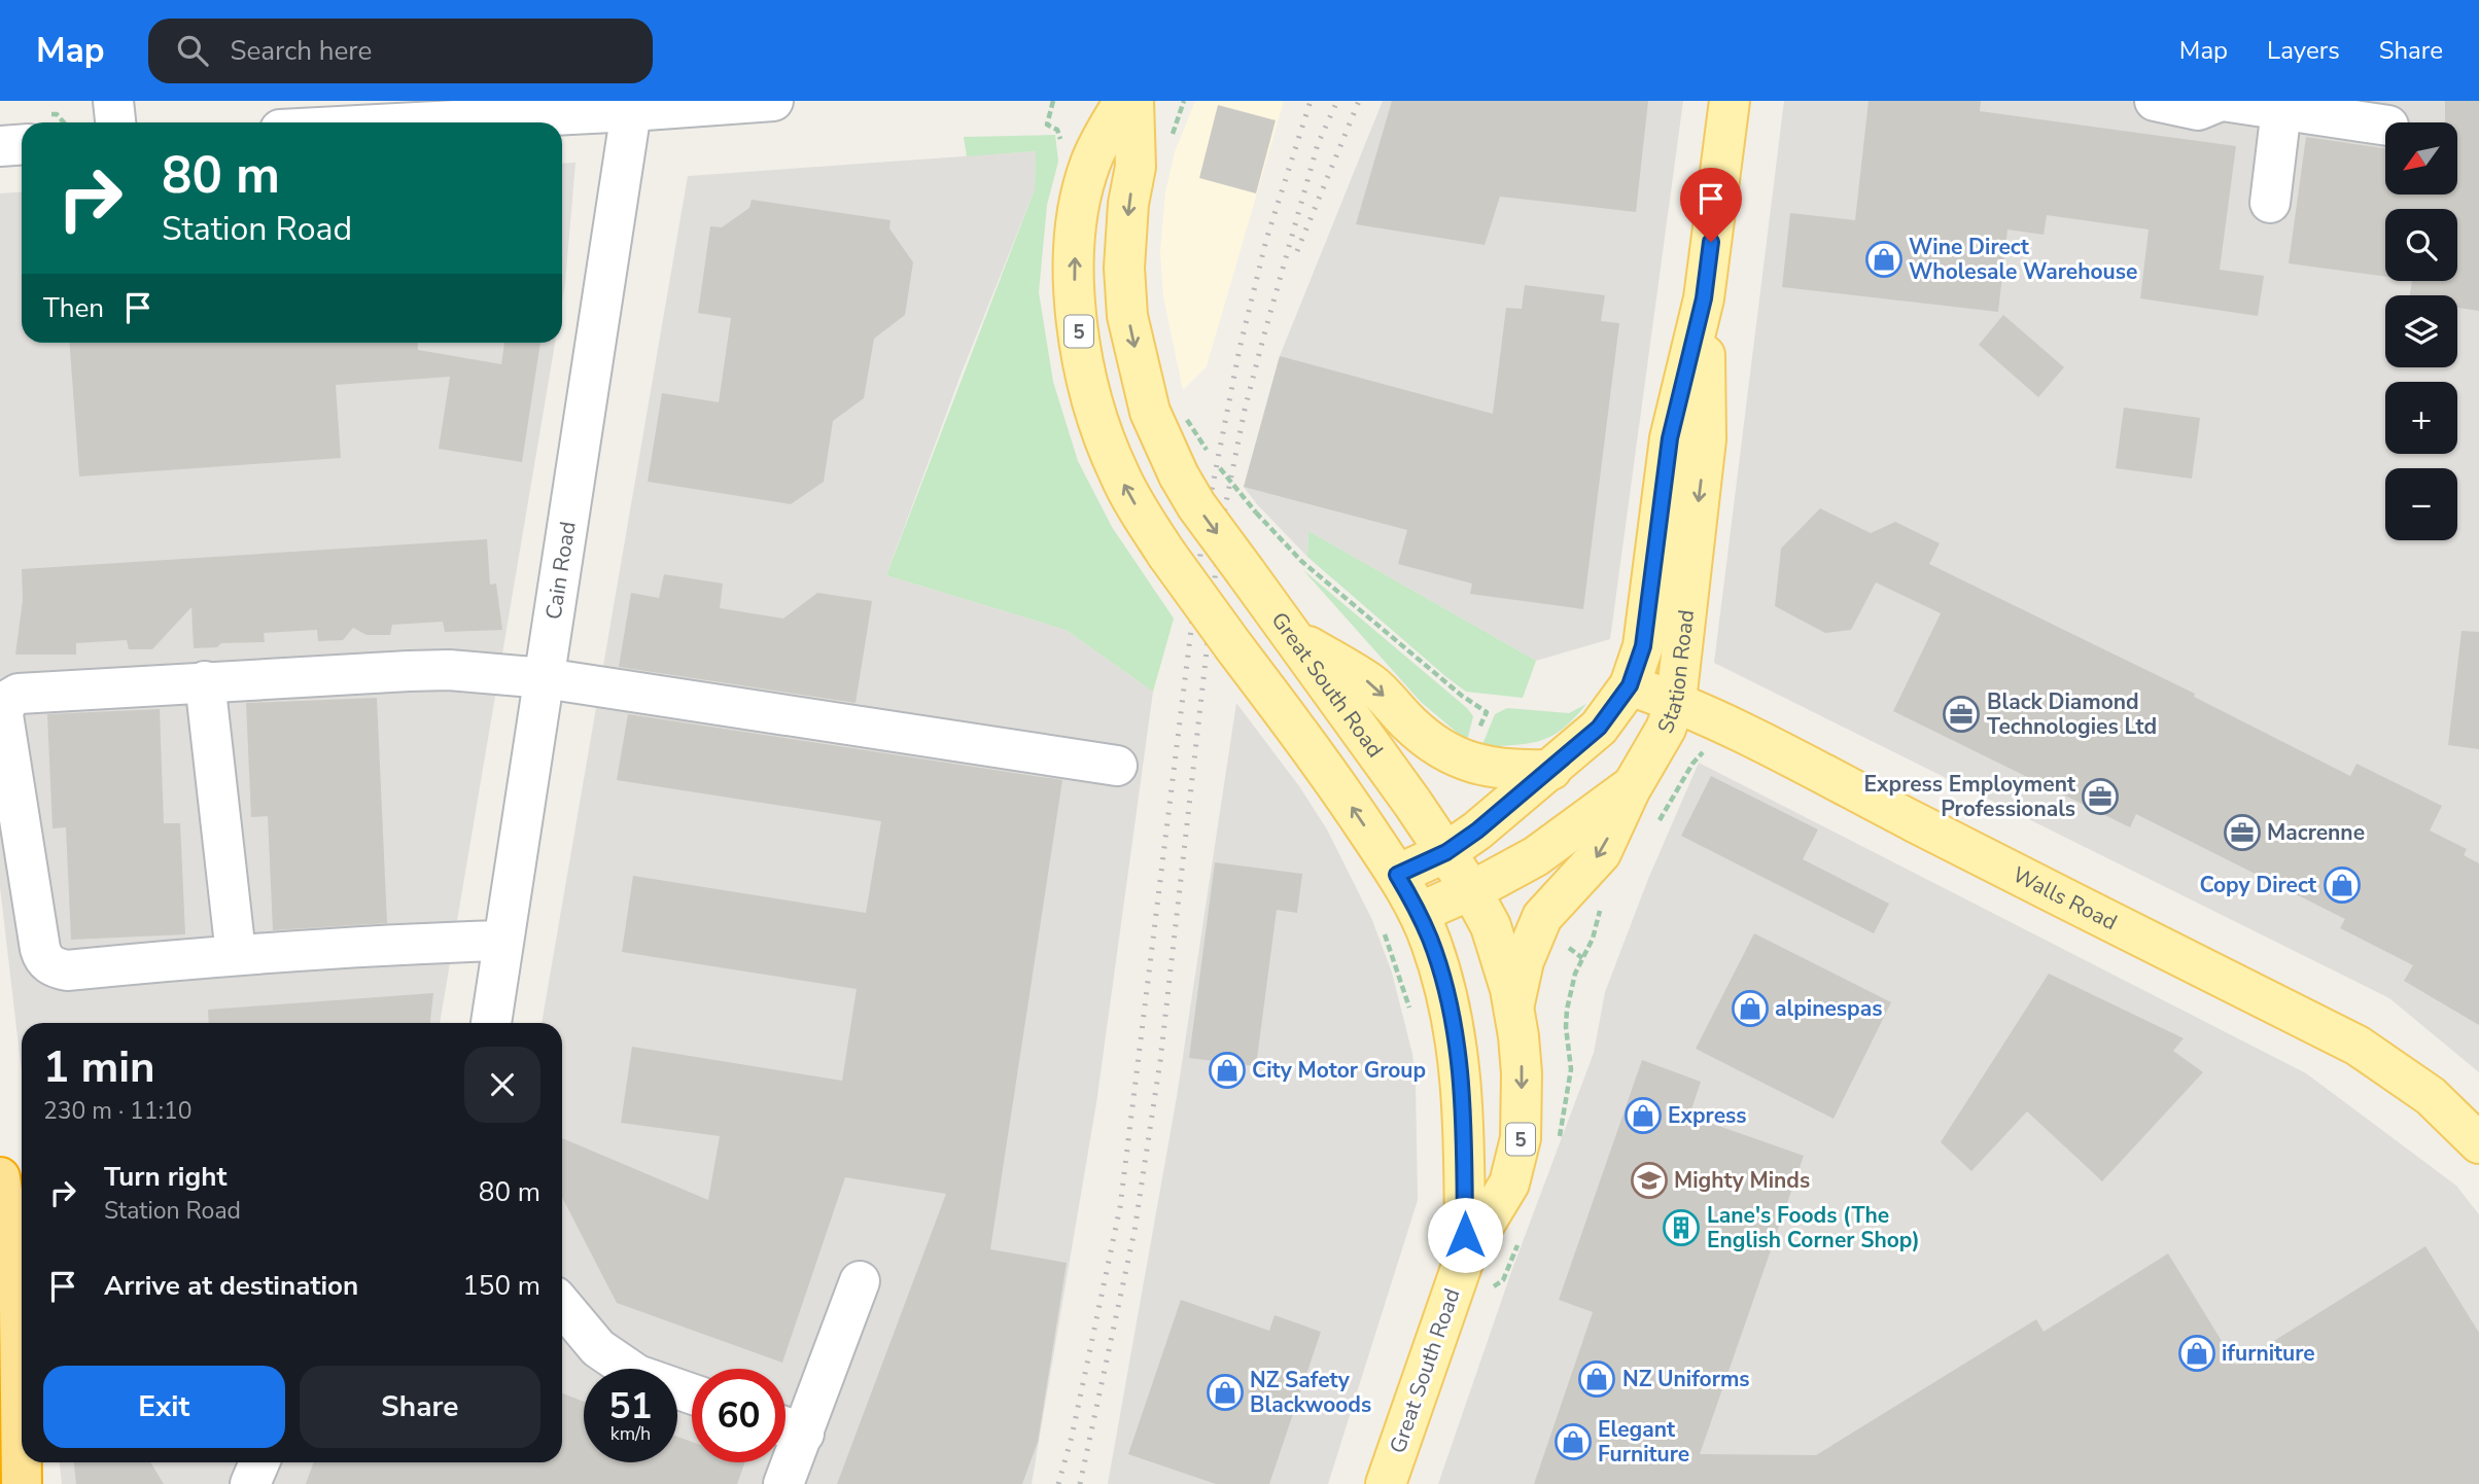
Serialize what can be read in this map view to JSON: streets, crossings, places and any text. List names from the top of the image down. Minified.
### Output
{"streets":{"main road":["5","Station Road","Great South Road","Walls Road"],"street":["Cain Road"]},"crossings":[["Station Road","Great South Road"],["Station Road","Walls Road"]],"places":{"shop":["Wine Direct Wholesale Warehouse","Copy Direct","alpinespas","City Motor Group","Express","ifurniture","NZ Uniforms","NZ Safety Blackwoods","Elegant Furniture"],"office":["Black Diamond Technologies Ltd","Express Employment Professionals","Macrenne"],"school or university":["Mighty Minds"],"building":["Lane's Foods (The English Corner Shop)"]},"north":"bottom left","page":{"header":"Map","search":"Search here","nav":["Map","Layers","Share"],"map_buttons":["+","−"],"turn":["80 m","Station Road"],"then":"Then","heading":["1 min","230 m · 11:10"],"list":[{"name":"Turn right","note":"Station Road","value":"80 m"},{"name":"Arrive at destination","value":"150 m"}],"buttons":["Exit","Share"],"speed":"51 km/h","limit":"60"}}
